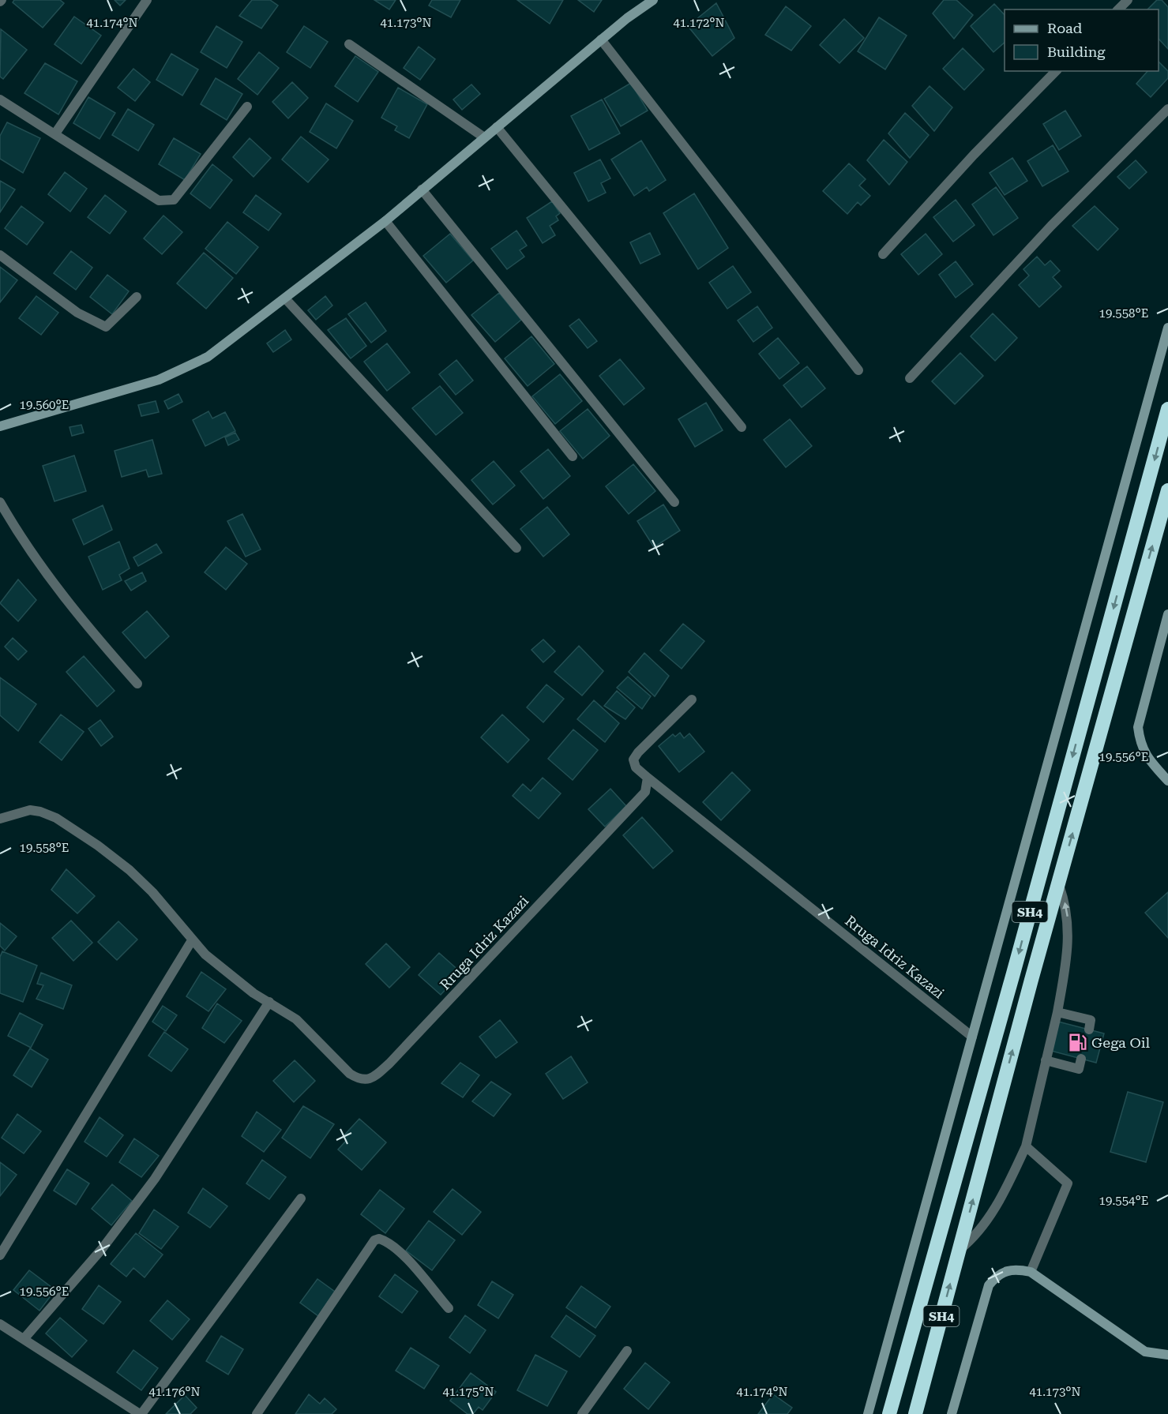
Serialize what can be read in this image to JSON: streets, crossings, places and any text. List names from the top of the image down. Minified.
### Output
{"streets":{"highway":["SH4"],"street":["Rruga Idriz Kazazi"]},"places":{"fuel station":["Gega Oil"]},"legend":["Road","Building"],"coordinates":["41.174°N","41.173°N","41.172°N","19.558°E","19.560°E","19.556°E","19.554°E","41.176°N","41.175°N"]}
